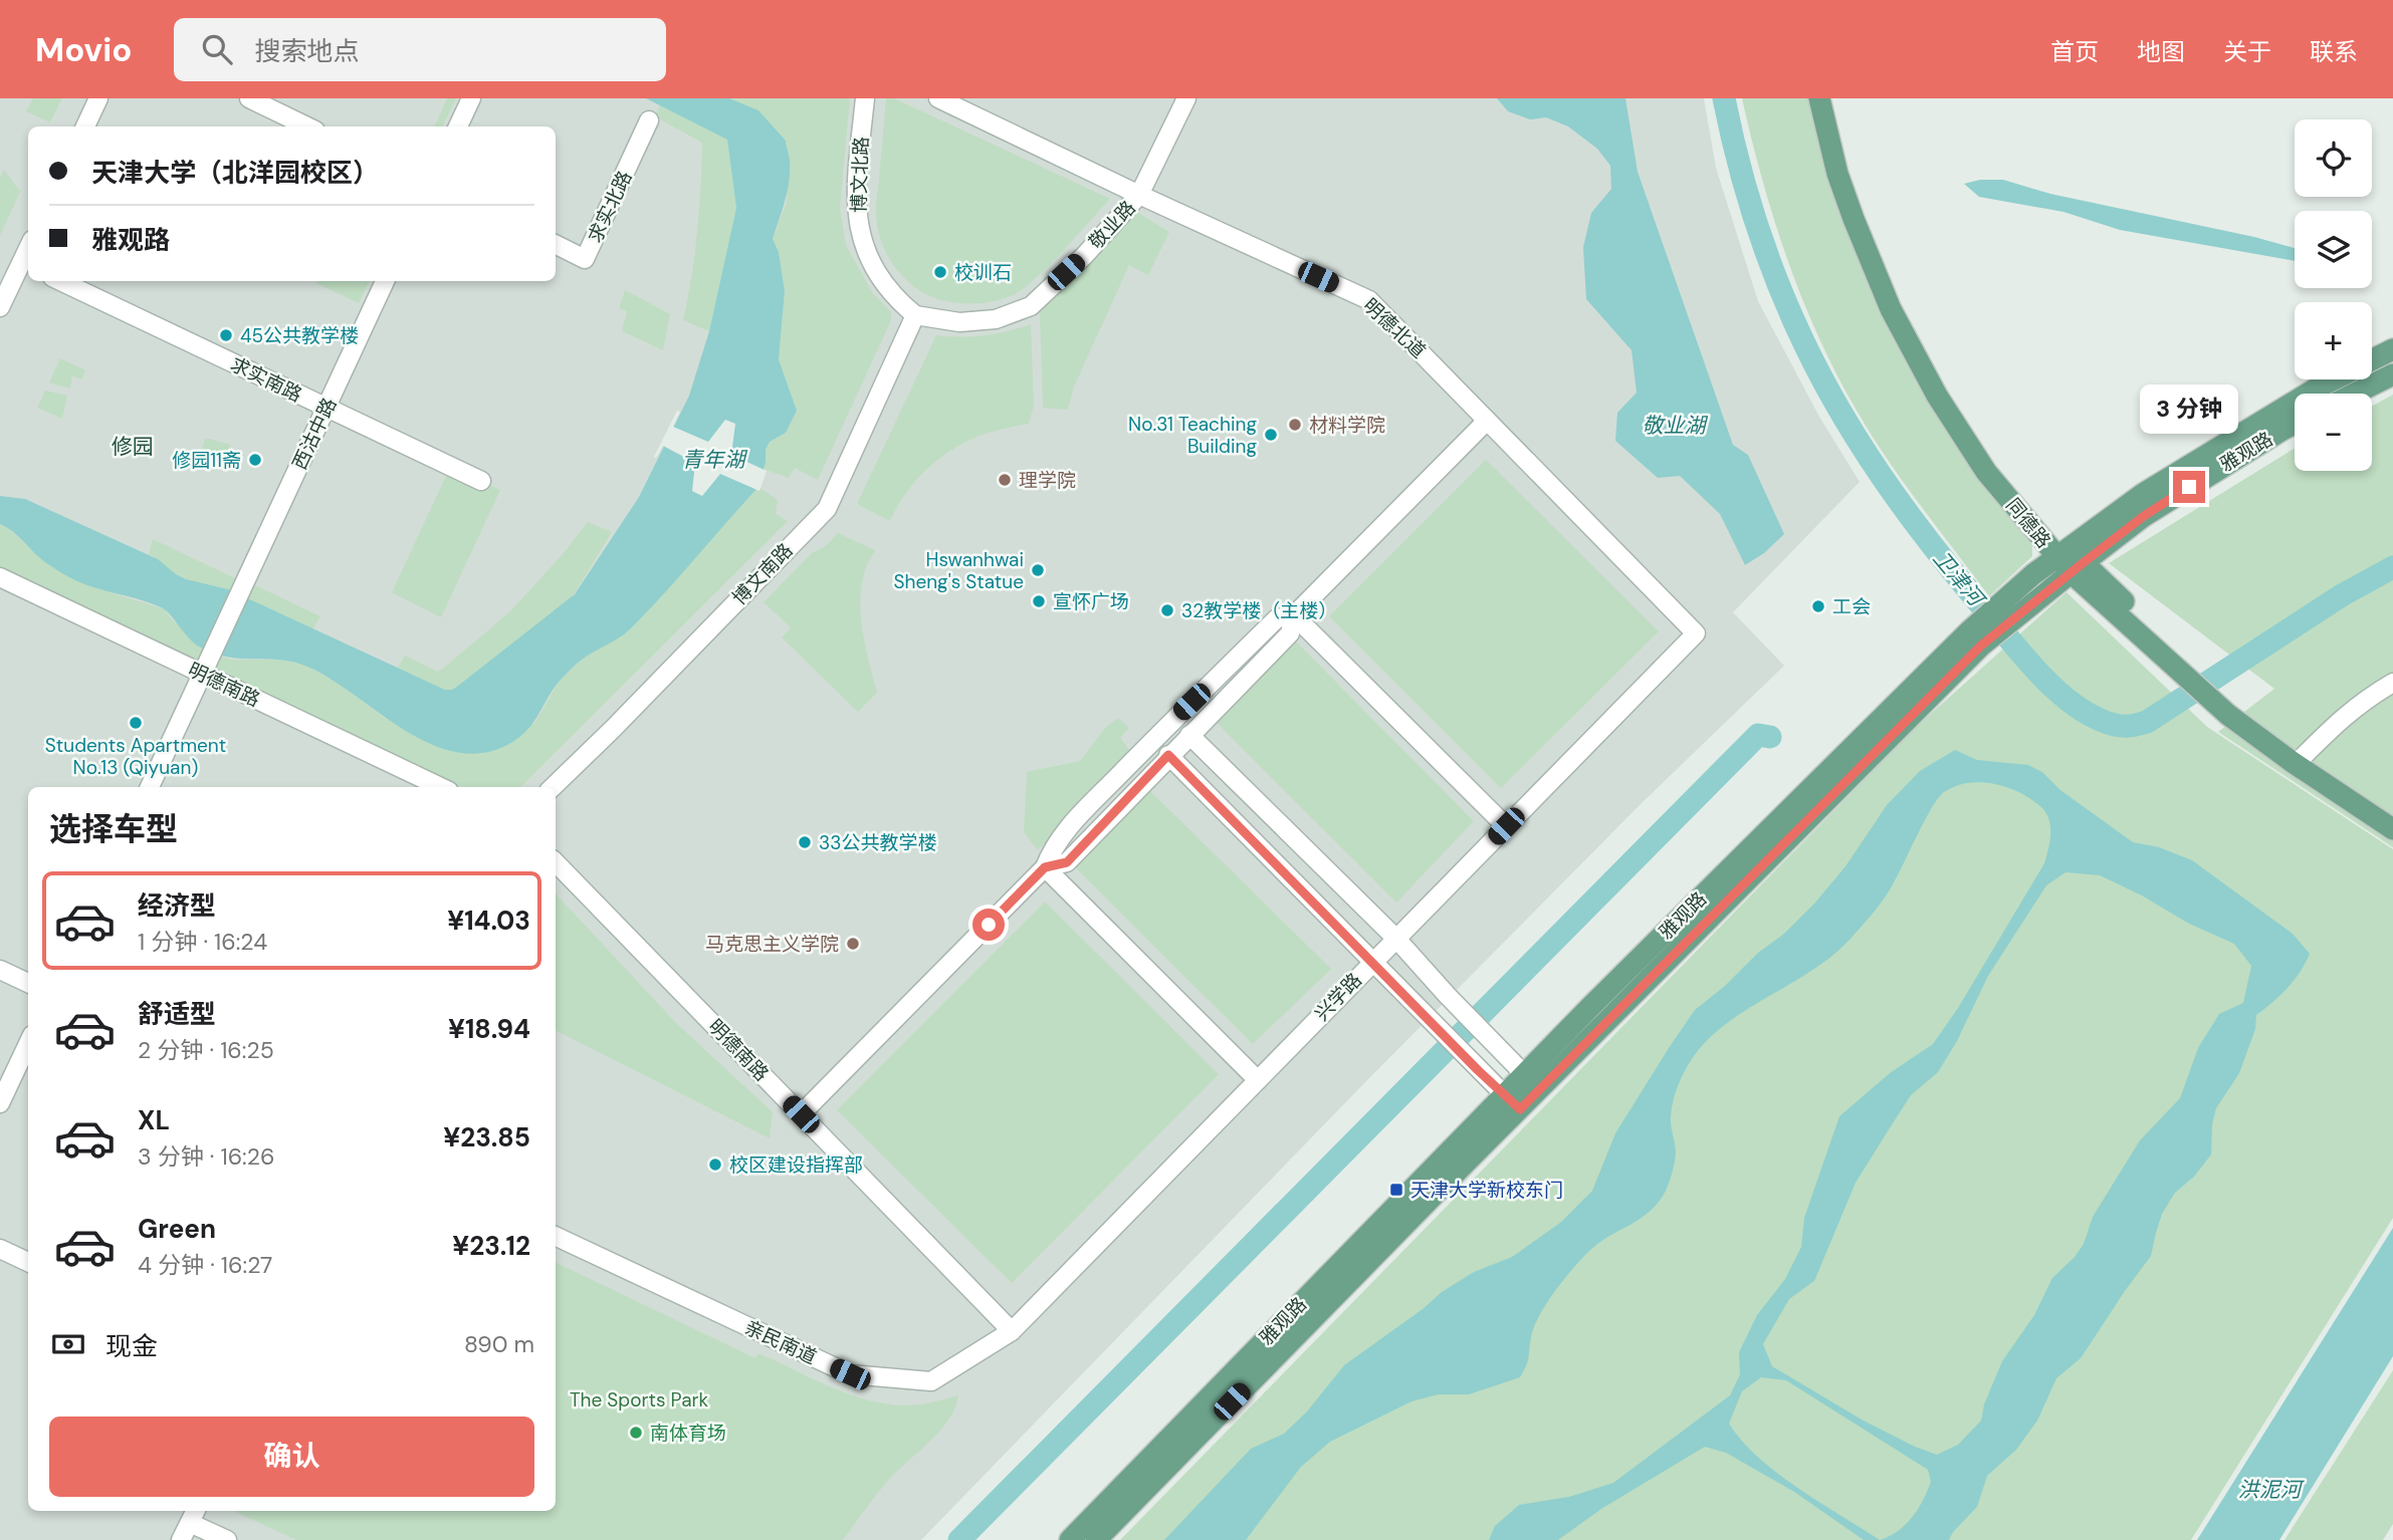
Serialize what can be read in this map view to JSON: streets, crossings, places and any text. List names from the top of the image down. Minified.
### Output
{"streets":{"main road":["雅观路","同德路"],"street":["博文北路","求实北路","敬业路","明德北道","求实南路","西沽中路","博文南路","明德南路","兴学路","亲民南道"]},"crossings":[["博文北路","敬业路"],["博文北路","博文南路"],["敬业路","明德北道"],["敬业路","博文南路"],["明德北道","兴学路"],["求实南路","西沽中路"],["西沽中路","明德南路"],["雅观路","同德路"],["明德南路","兴学路"],["明德南路","亲民南道"],["兴学路","亲民南道"]],"districts":["修园"],"water":["敬业湖","青年湖","卫津河","洪泥河"],"parks":["The Sports Park"],"places":{"other":["校训石","45公共教学楼","材料学院","No.31 Teaching Building","修园11斋","理学院","Hswanhwai Sheng's Statue","宣怀广场","工会","32教学楼（主楼）","Students Apartment No.13 (Qiyuan)","33公共教学楼","马克思主义学院","校区建设指挥部","南体育场"],"transit":["天津大学新校东门"]},"page":{"header":"Movio","search":"搜索地点","nav":["首页","地图","关于","联系"],"map_buttons":["+","−"],"banner":["天津大学（北洋园校区）","雅观路"],"bubble":"3 分钟","heading":"选择车型","list":[{"name":"经济型","note":"1 分钟 · 16:24","value":"¥14.03"},{"name":"舒适型","note":"2 分钟 · 16:25","value":"¥18.94"},{"name":"XL","note":"3 分钟 · 16:26","value":"¥23.85"},{"name":"Green","note":"4 分钟 · 16:27","value":"¥23.12"}],"pay":["现金","890 m"],"buttons":"确认"}}
